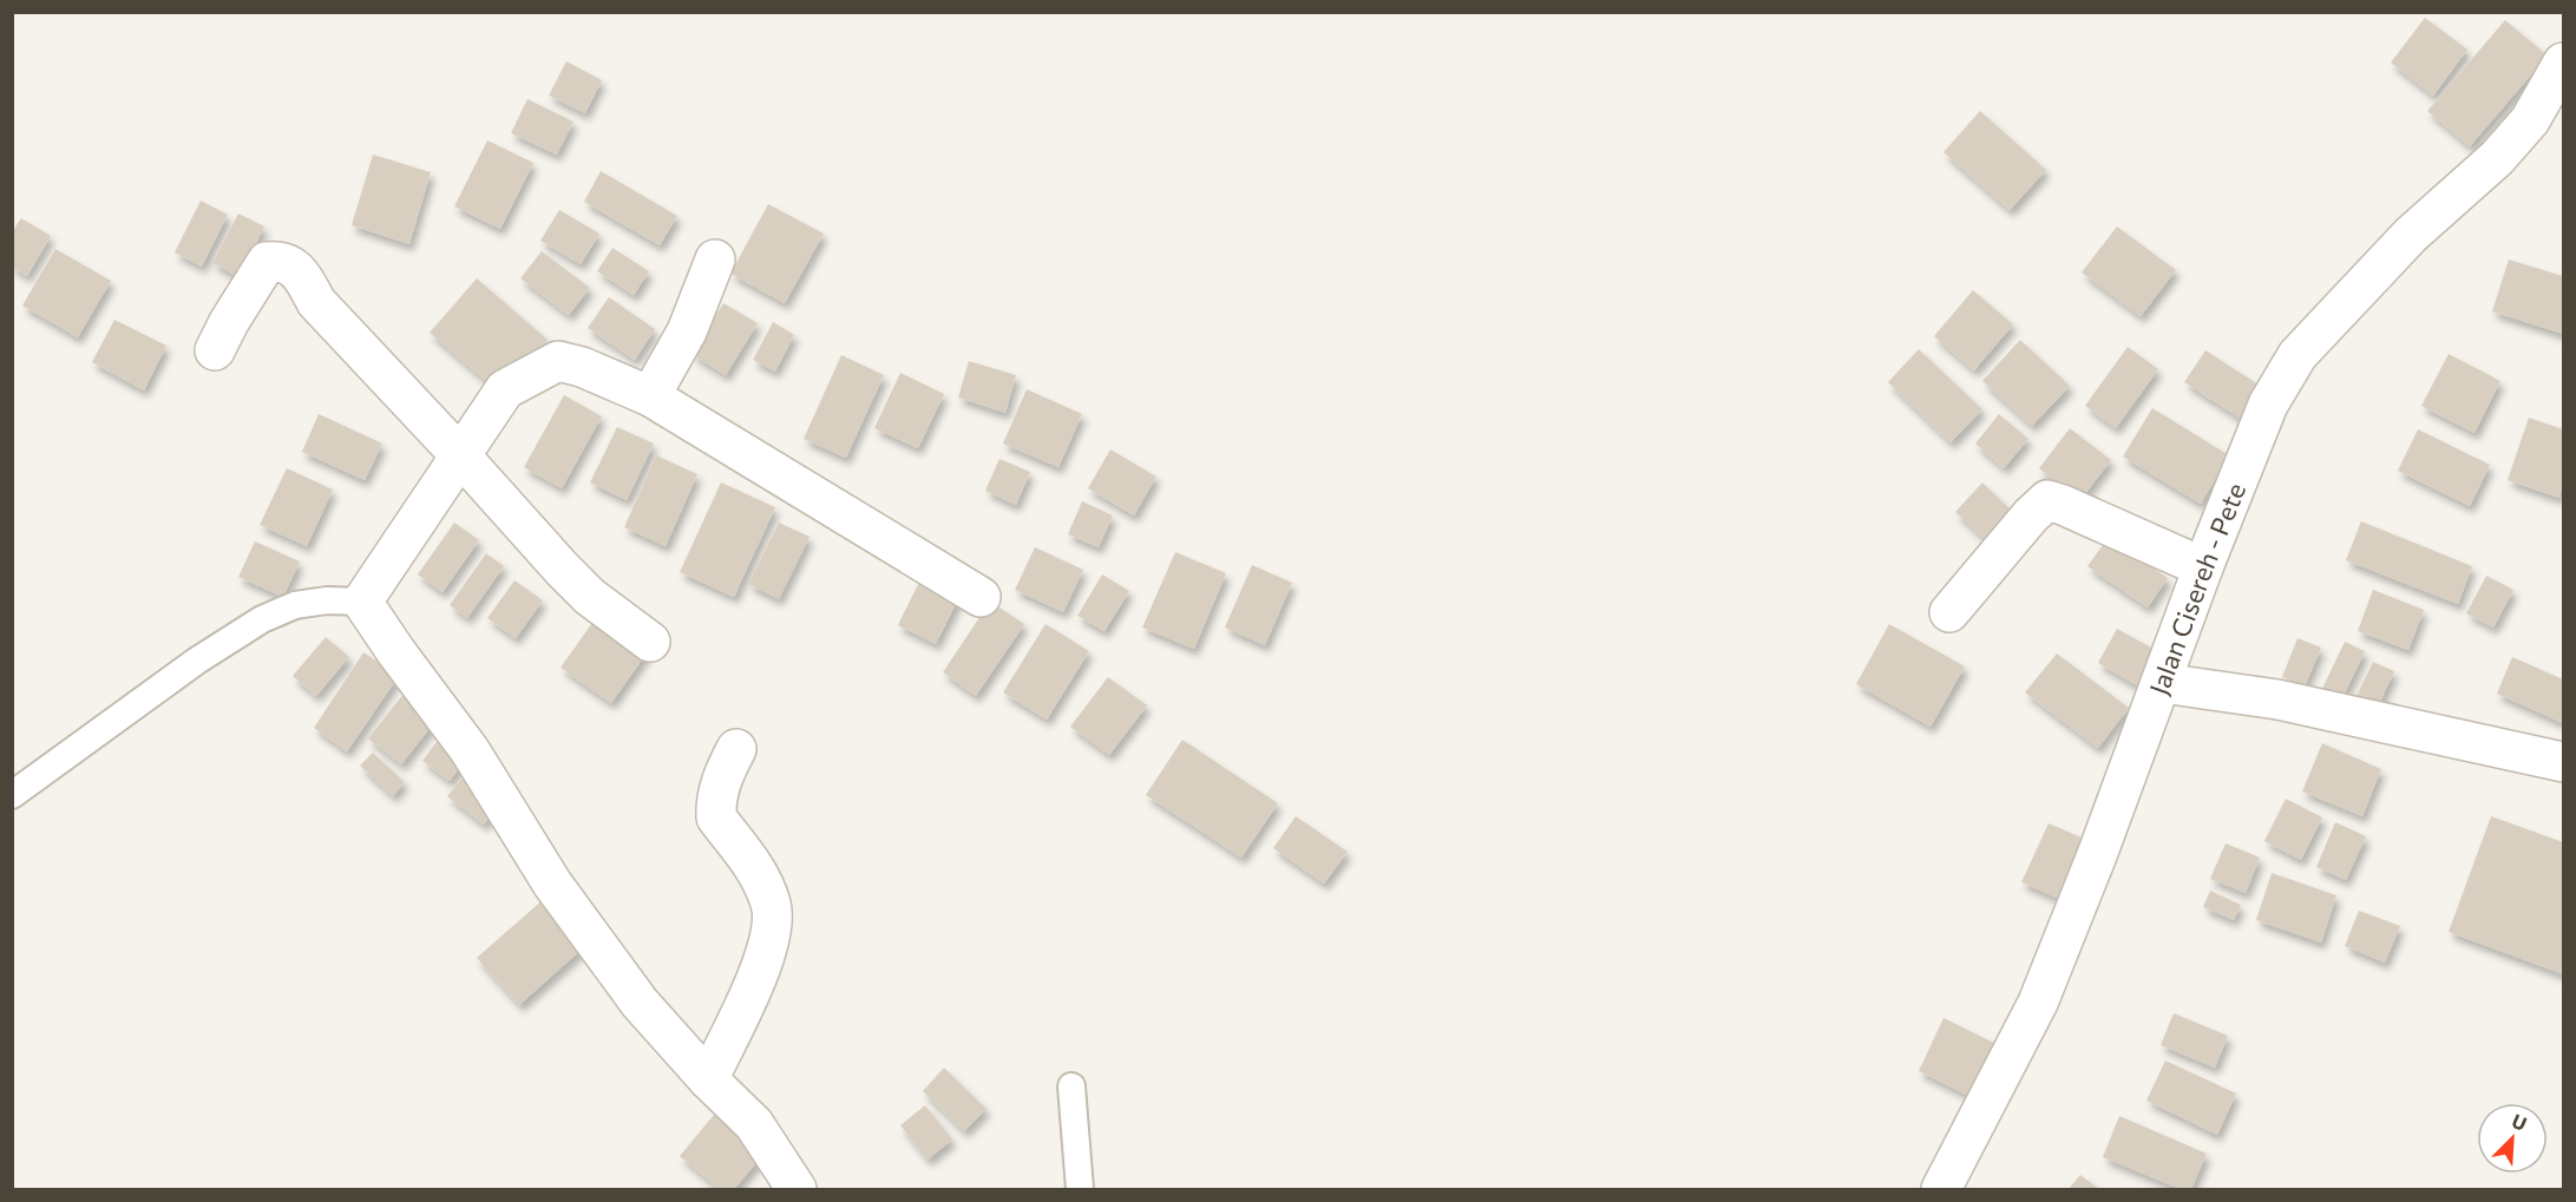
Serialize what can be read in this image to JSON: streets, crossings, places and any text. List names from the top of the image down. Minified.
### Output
{"streets":{"street":["Jalan Cisereh - Pete"]},"north":"top right"}
